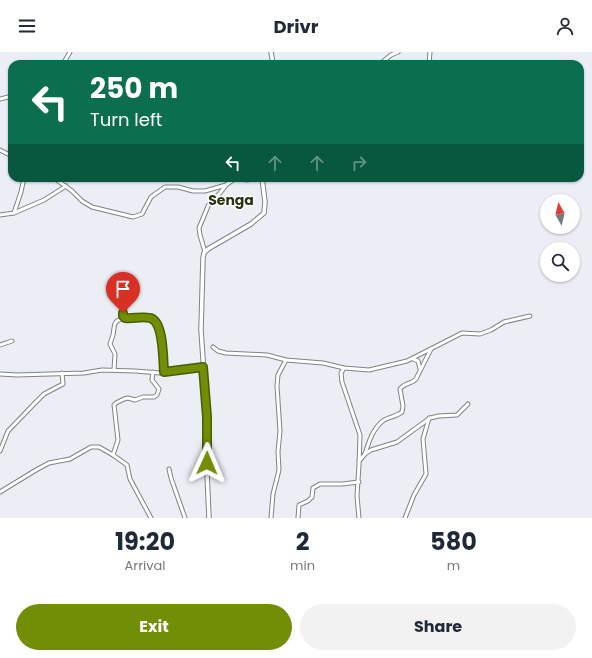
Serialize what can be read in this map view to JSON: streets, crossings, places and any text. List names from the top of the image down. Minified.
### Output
{"districts":["Senga"],"north":"top","page":{"header":"Drivr","turn":["250 m","Turn left"],"eta":["19:20","Arrival","2","min","580","m"],"buttons":["Exit","Share"]}}
